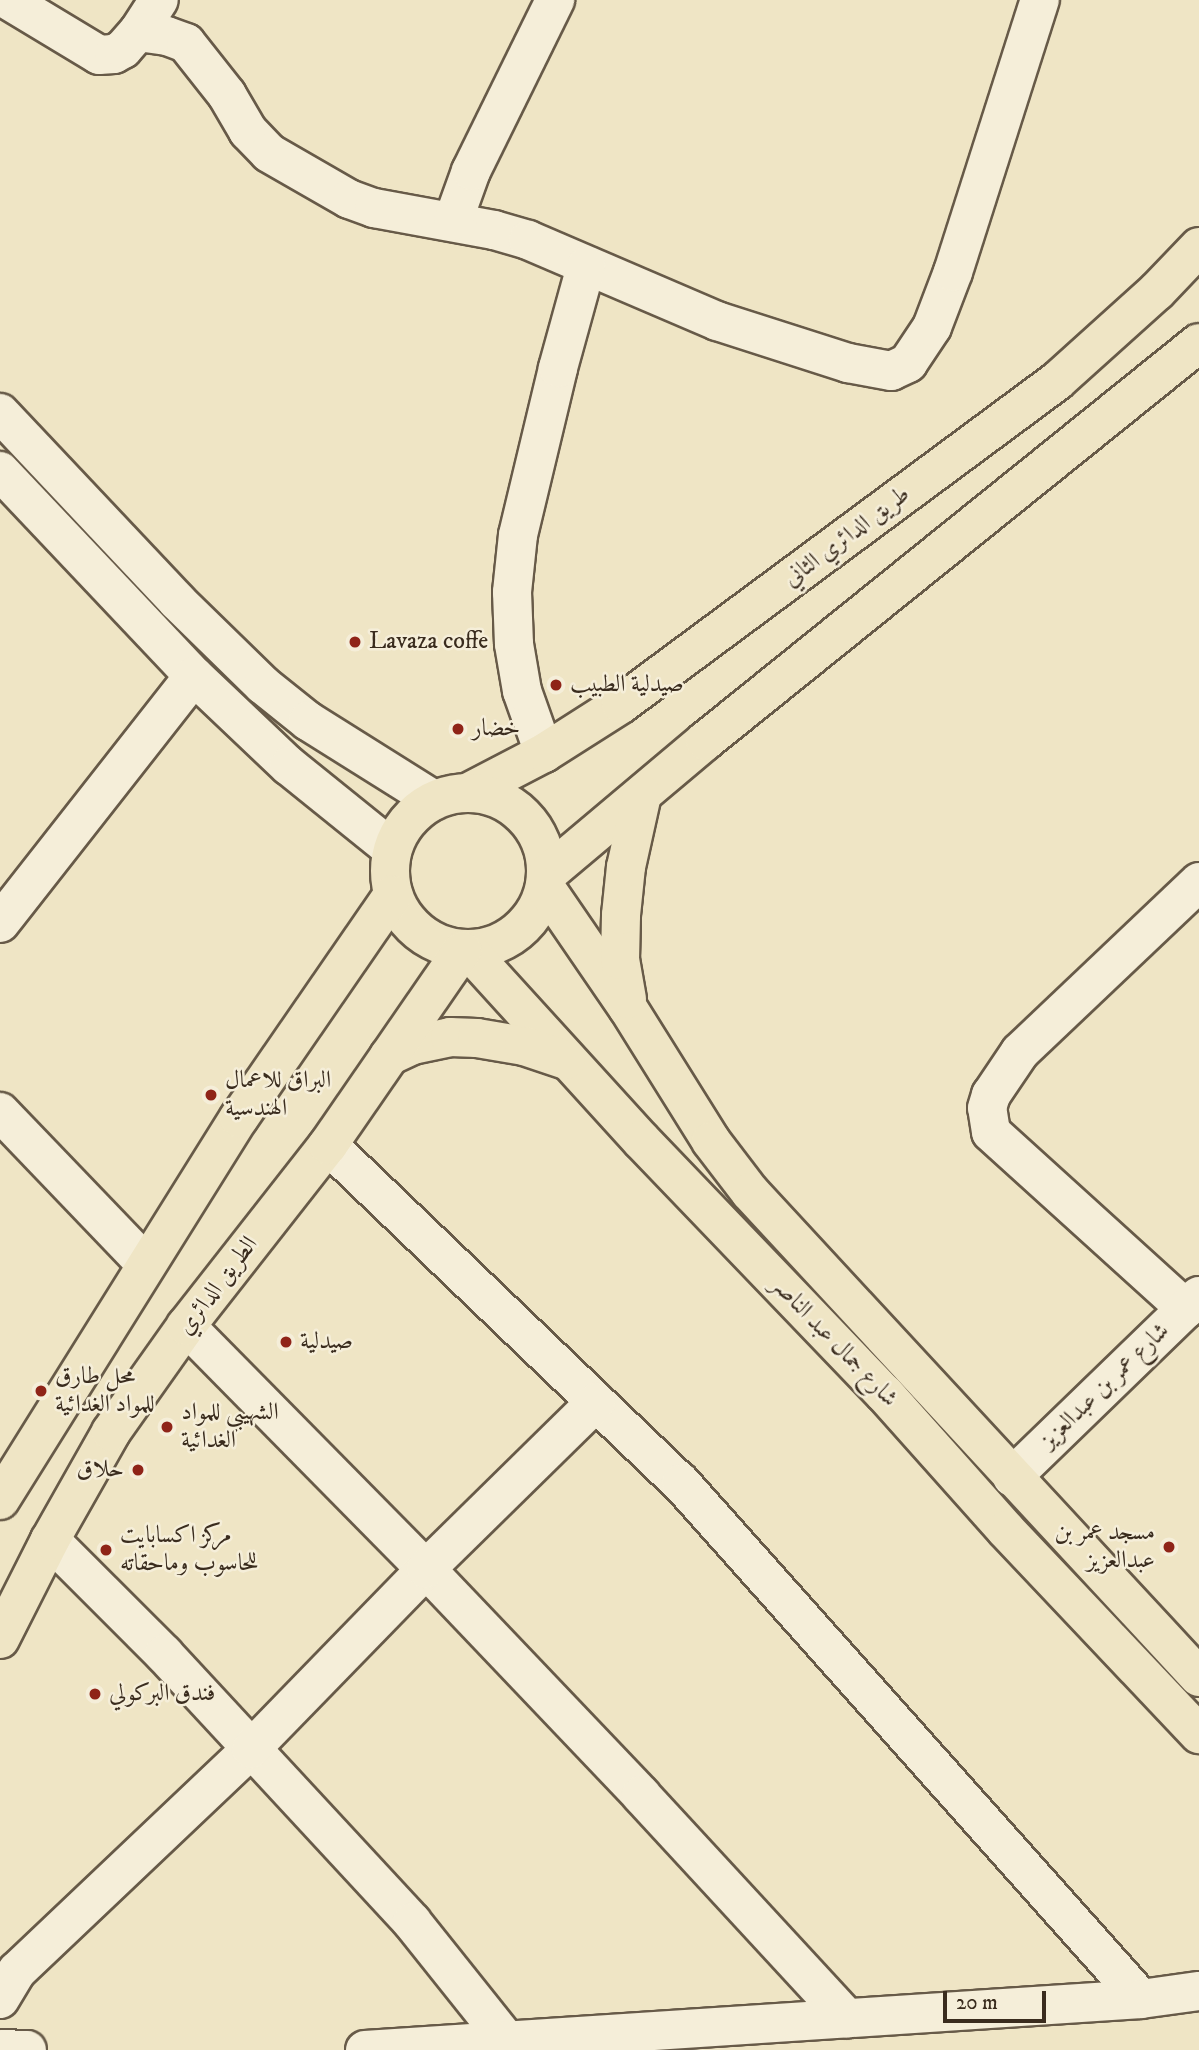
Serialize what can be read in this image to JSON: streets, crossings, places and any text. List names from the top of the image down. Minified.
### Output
{"streets":{"main road":["طريق الدائري الثاني","الطريق الدائري","شارع جمال عبد الناصر"],"street":["شارع عمر بن عبدالعزيز"]},"crossings":[["طريق الدائري الثاني","الطريق الدائري"],["طريق الدائري الثاني","شارع جمال عبد الناصر"],["الطريق الدائري","شارع جمال عبد الناصر"],["شارع جمال عبد الناصر","شارع عمر بن عبدالعزيز"]],"places":["Lavaza coffe","صيدلية الطبيب","خضار","البراق للاعمال الهندسية","صيدلية","محل طارق للمواد الغدائية","الشهيبي للمواد الغدائية","حلاق","مسجد عمر بن عبدالعزيز","مركز اكسابايت للحاسوب وماحقاته","فندق البركولي"],"scale_bar":"20 m"}
